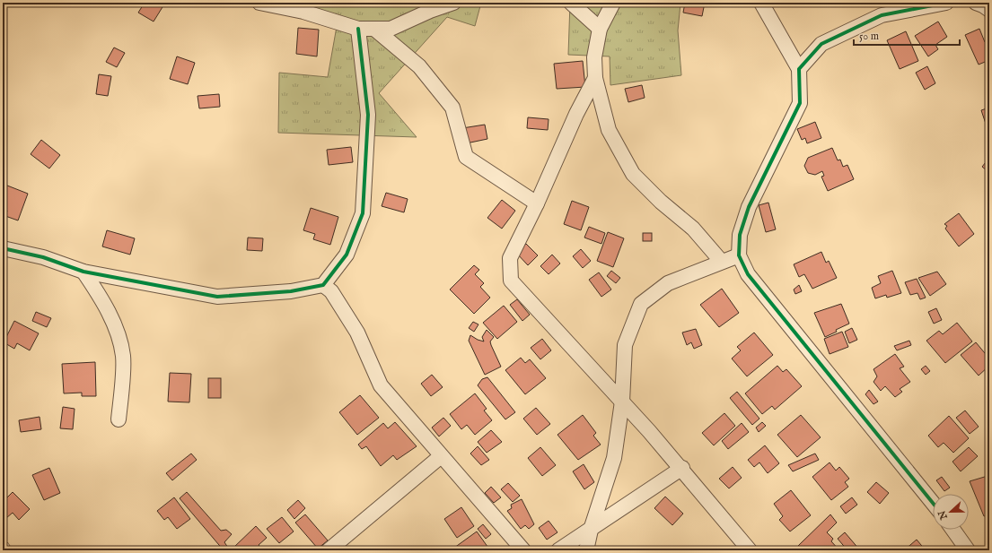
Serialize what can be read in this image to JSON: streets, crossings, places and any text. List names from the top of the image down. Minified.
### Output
{"scale_bar":"50 m","north":"left"}
